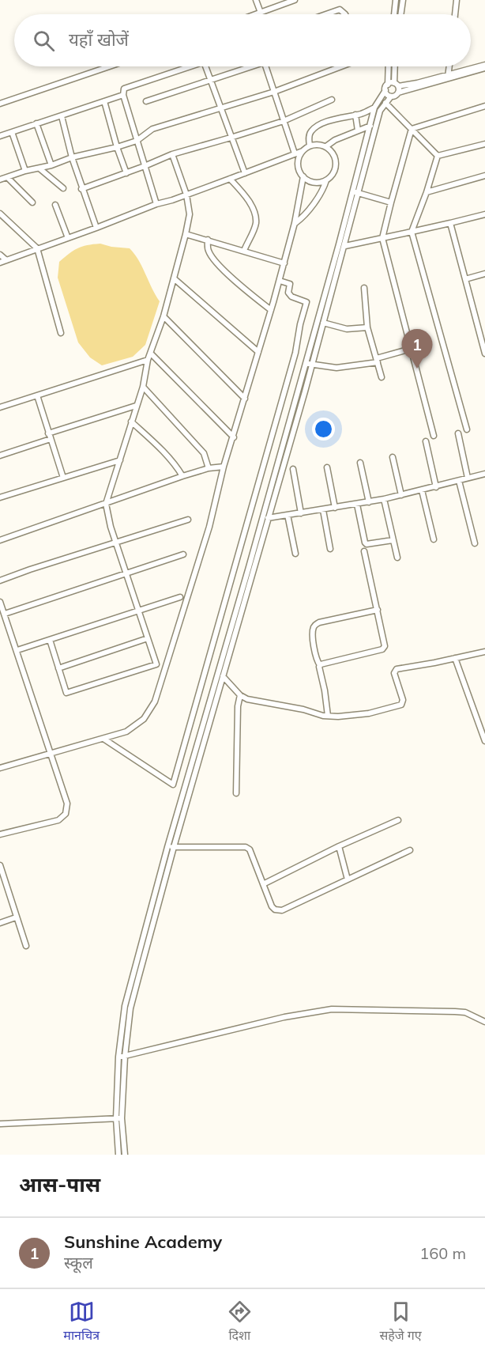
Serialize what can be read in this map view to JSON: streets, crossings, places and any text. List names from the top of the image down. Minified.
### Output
{"page":{"search":"यहाँ खोजें","pins":"1","heading":"आस-पास","list":[{"mark":"1","name":"Sunshine Academy","note":"स्कूल","value":"160 m"}],"nav":["मानचित्र","दिशा","सहेजे गए"]}}
